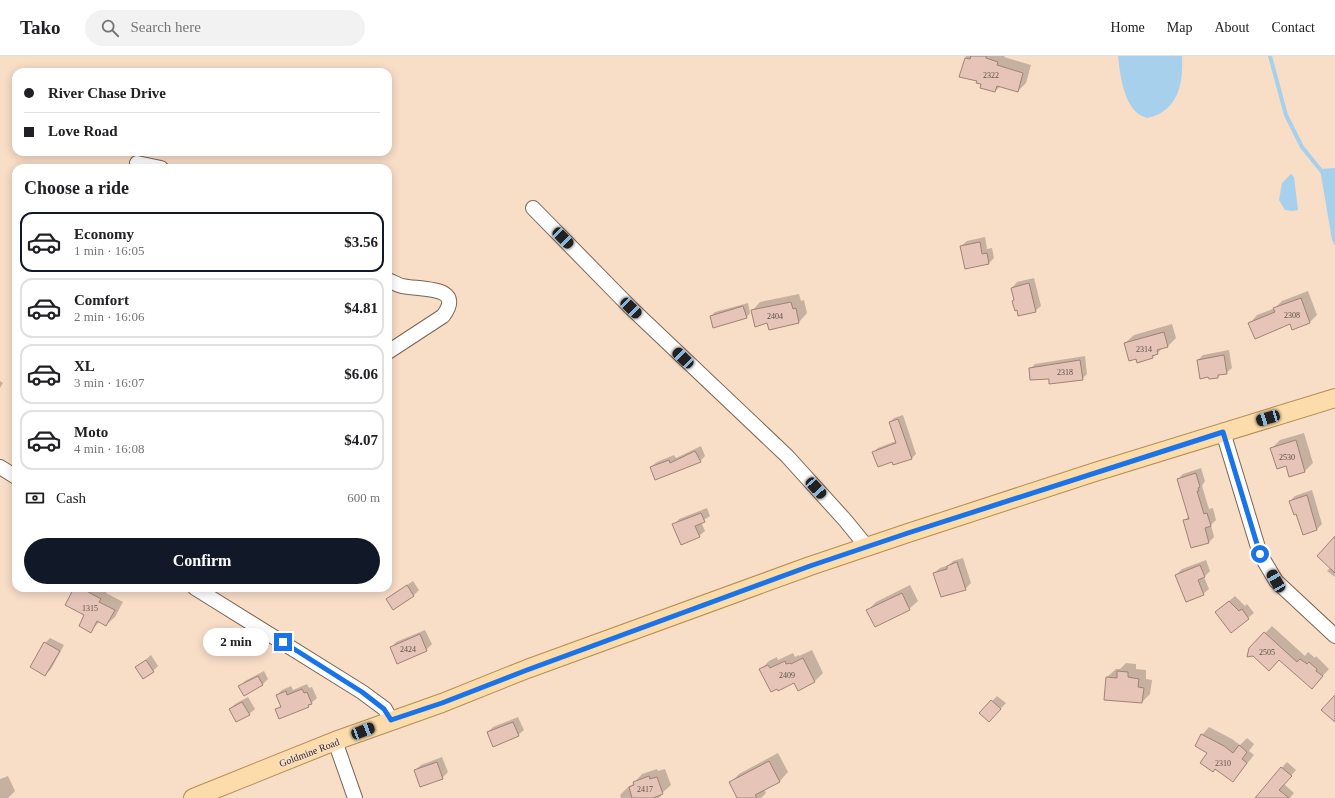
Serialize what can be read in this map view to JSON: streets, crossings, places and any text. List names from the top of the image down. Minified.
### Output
{"streets":{"main road":["Goldmine Road"]},"house_numbers":["2322","2308","2404","2314","2318","2530","1315","2424","2505","2409","2310","2417"],"page":{"header":"Tako","search":"Search here","nav":["Home","Map","About","Contact"],"banner":["River Chase Drive","Love Road"],"heading":"Choose a ride","list":[{"name":"Economy","note":"1 min · 16:05","value":"$3.56"},{"name":"Comfort","note":"2 min · 16:06","value":"$4.81"},{"name":"XL","note":"3 min · 16:07","value":"$6.06"},{"name":"Moto","note":"4 min · 16:08","value":"$4.07"}],"pay":["Cash","600 m"],"buttons":"Confirm","bubble":"2 min"}}
